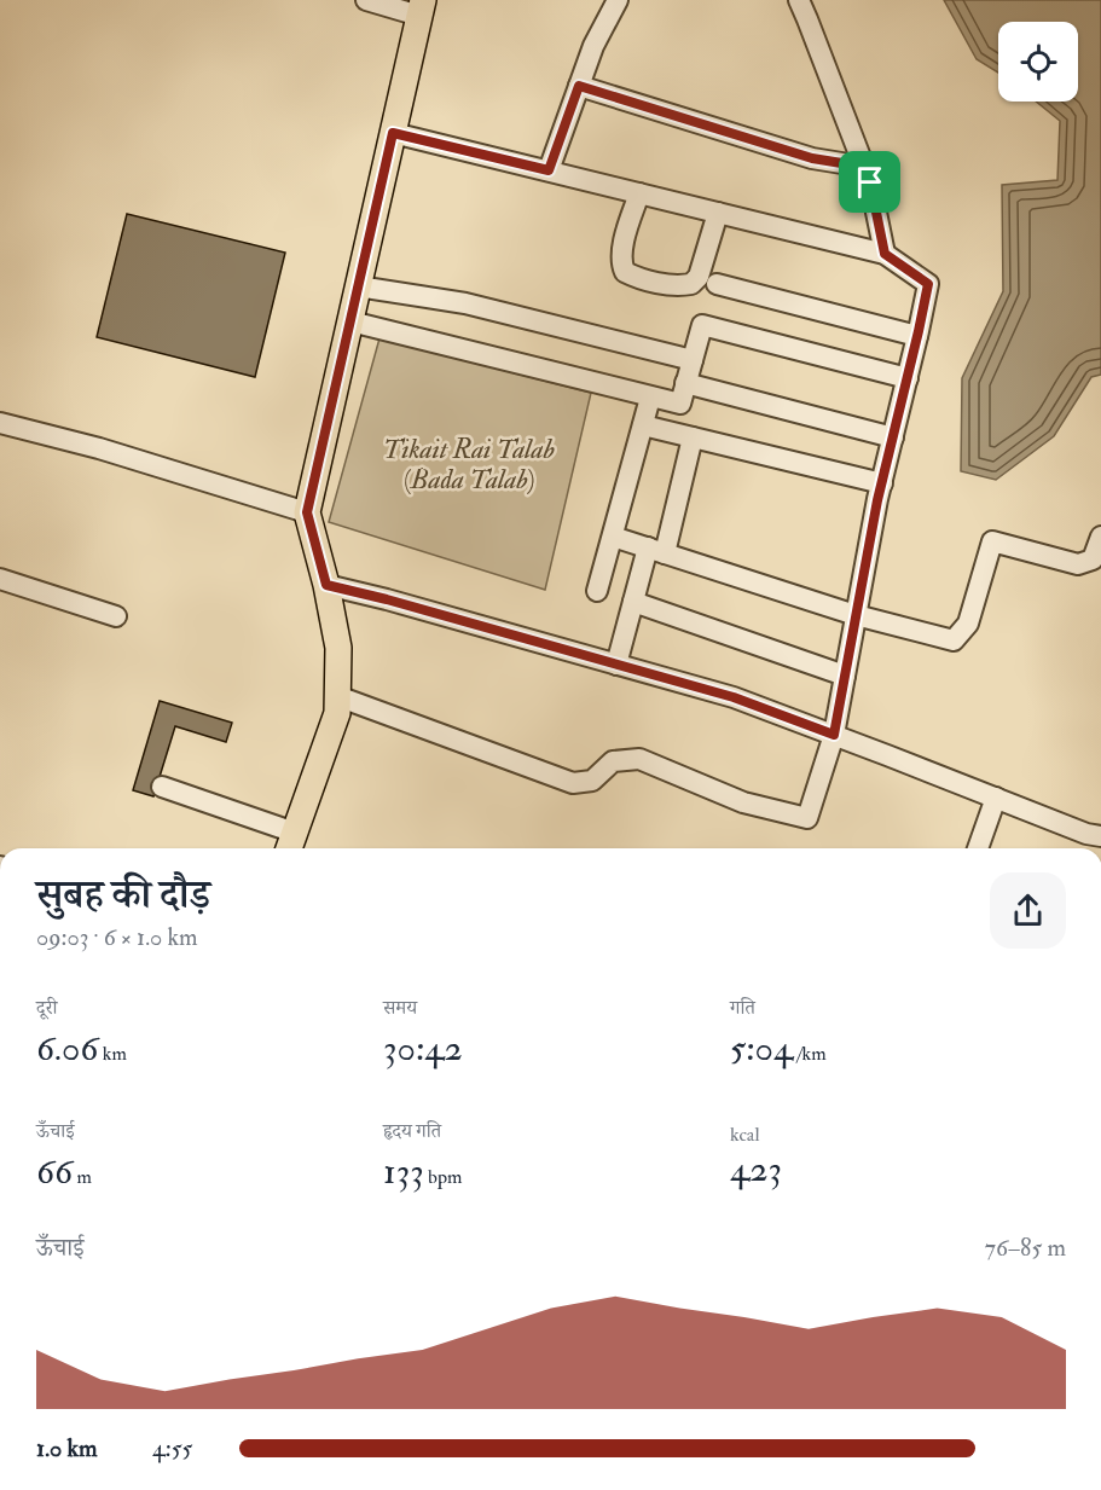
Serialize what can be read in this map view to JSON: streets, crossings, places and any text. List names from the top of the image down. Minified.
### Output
{"parks":["Tikait Rai Talab (Bada Talab)"],"page":{"heading":["सुबह की दौड़","09:03 · 6 × 1.0 km"],"stats":[["दूरी","6.06 km"],["समय","30:42"],["गति","5:04 /km"],["ऊँचाई","66 m"],["हृदय गति","133 bpm"],["kcal","423"]],"chart":["ऊँचाई","76–85 m"],"list":[{"name":"1.0 km","note":"4:55"}]}}
